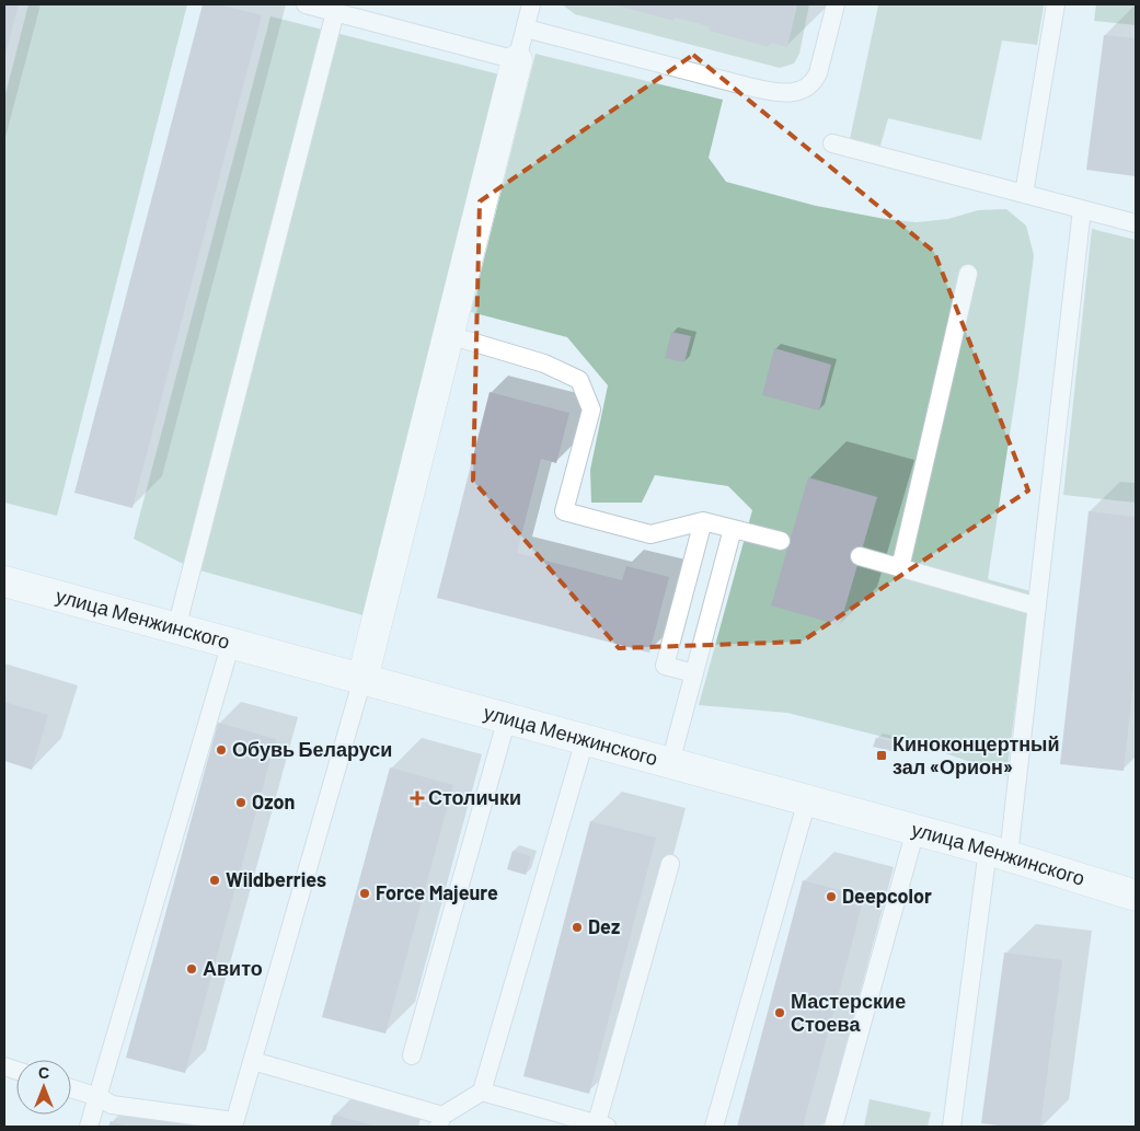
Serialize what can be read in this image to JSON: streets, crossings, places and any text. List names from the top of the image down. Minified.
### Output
{"streets":{"main road":["улица Менжинского"]},"places":{"other":["Обувь Беларуси","Ozon","Wildberries","Force Majeure","Deepcolor","Dez","Авито","Мастерские Стоева"],"transit":["Киноконцертный зал «Орион»"],"health":["Столички"]},"north":"top"}
